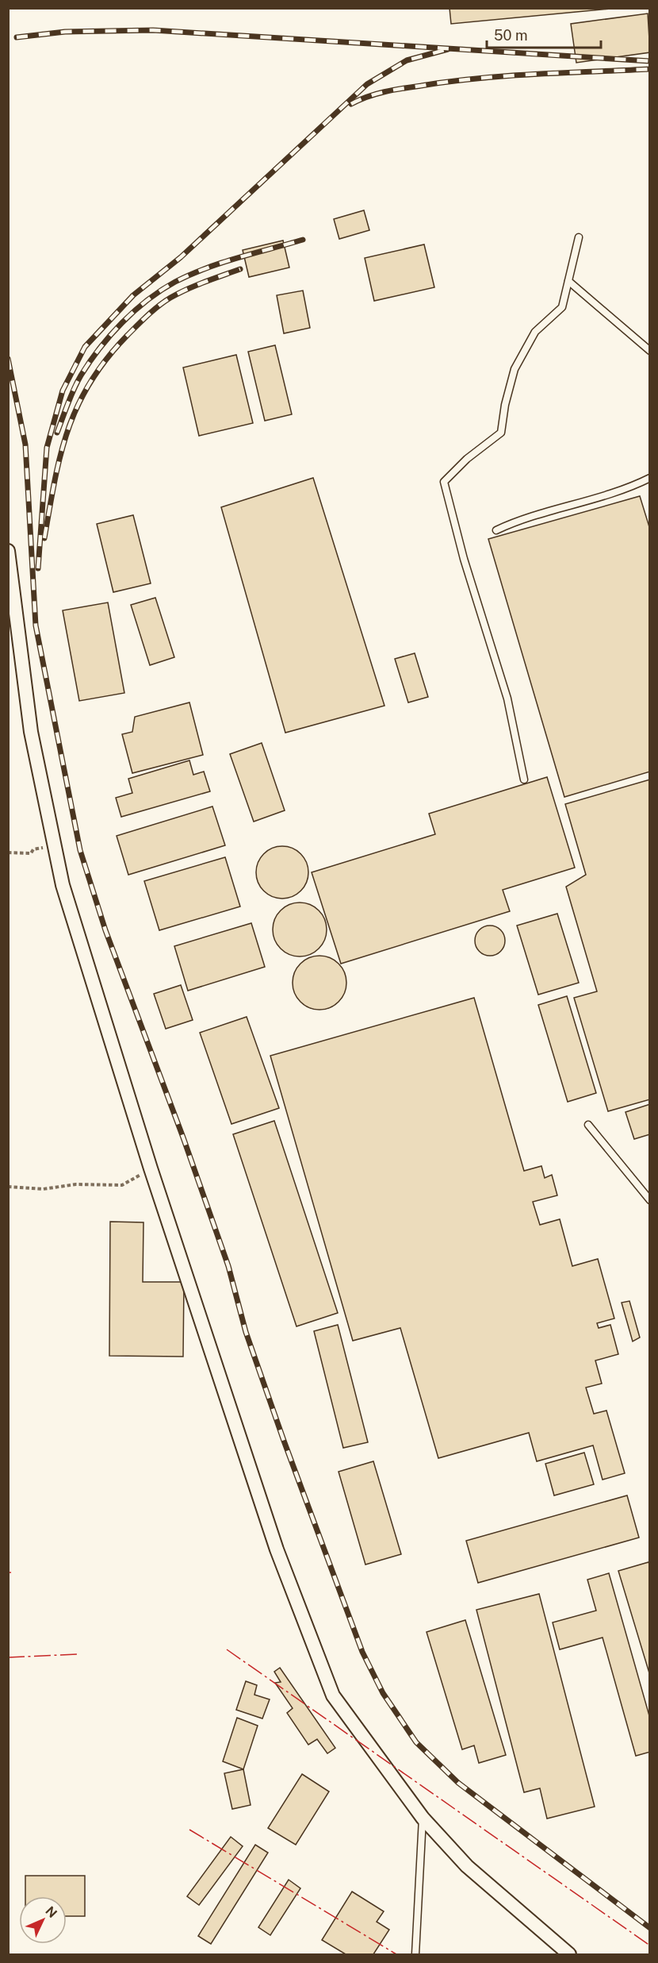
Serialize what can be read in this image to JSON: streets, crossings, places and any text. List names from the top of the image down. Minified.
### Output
{"scale_bar":"50 m","north":"top right"}
